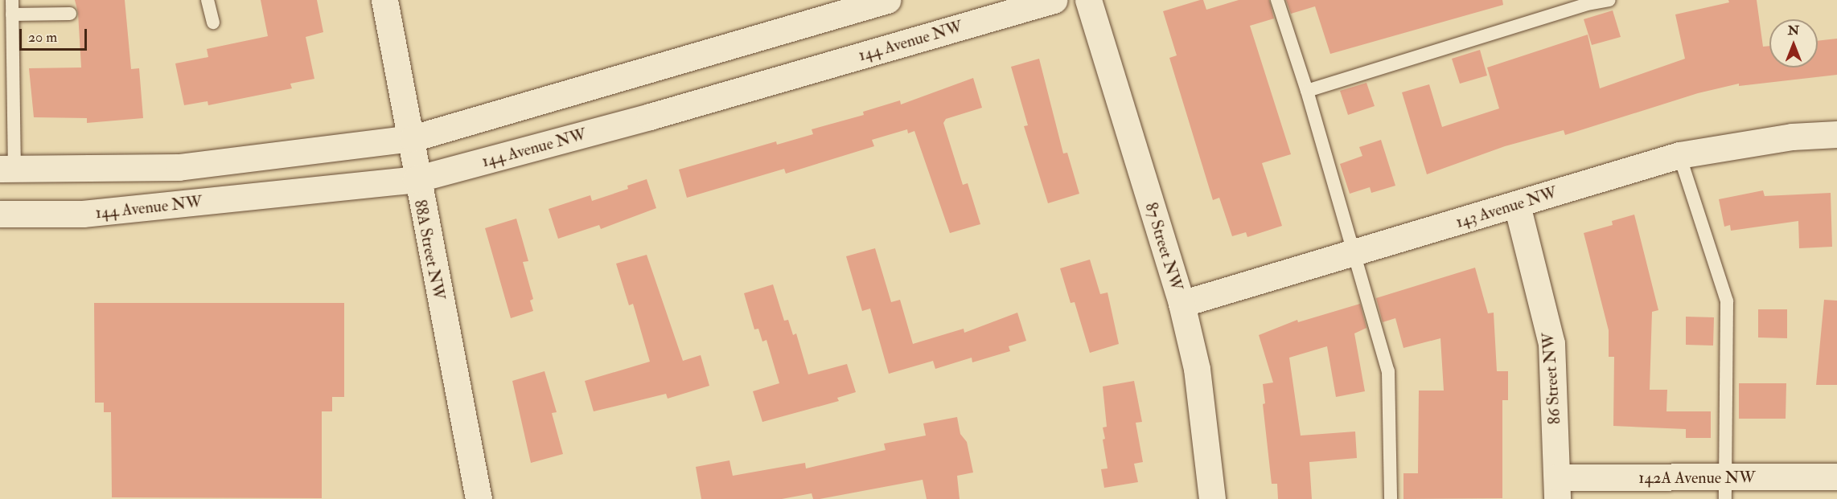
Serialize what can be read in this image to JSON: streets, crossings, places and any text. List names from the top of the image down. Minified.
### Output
{"streets":{"street":["144 Avenue NW","143 Avenue NW","87 Street NW","88A Street NW","86 Street NW","142A Avenue NW"]},"crossings":[["144 Avenue NW","88A Street NW"],["143 Avenue NW","87 Street NW"],["143 Avenue NW","86 Street NW"],["86 Street NW","142A Avenue NW"]],"scale_bar":"20 m","north":"top"}
